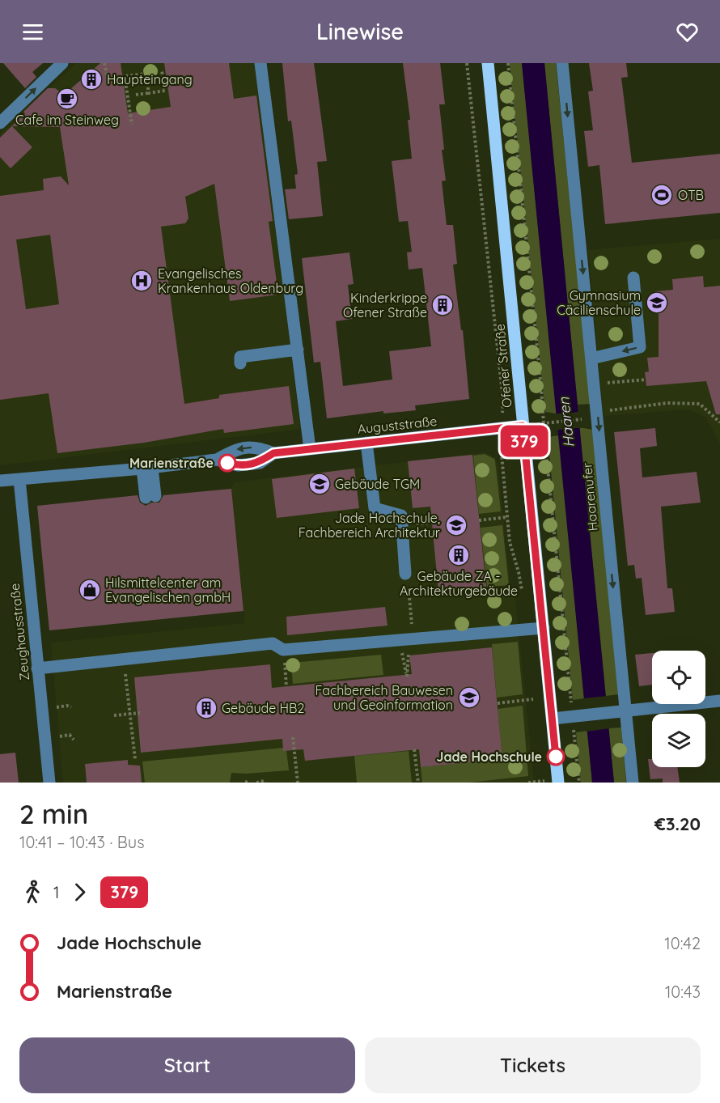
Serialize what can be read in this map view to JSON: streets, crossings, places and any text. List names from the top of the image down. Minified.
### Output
{"streets":{"main road":["Ofener Straße"],"street":["Auguststraße","Haarenufer","Zeughausstraße"]},"crossings":[["Ofener Straße","Auguststraße"],["Auguststraße","Zeughausstraße"]],"one_way":["Haarenufer"],"water":["Haaren"],"places":{"building":["Haupteingang","Kinderkrippe Ofener Straße","Gebäude ZA - Architekturgebäude","Gebäude HB2"],"cafe":["Cafe im Steinweg"],"sports":["OTB"],"hospital":["Evangelisches Krankenhaus Oldenburg"],"school or university":["Gymnasium Cäcilienschule","Gebäude TGM","Jade Hochschule, Fachbereich Architektur","Fachbereich Bauwesen und Geoinformation"],"other":["Marienstraße","Jade Hochschule"],"shop":["Hilsmittelcenter am Evangelischen gmbH"]},"lines":["bus line 379"],"page":{"header":"Linewise","on_map":"379","heading":["2 min","10:41 – 10:43 · Bus","€3.20"],"legs":["1","379"],"list":[{"name":"Jade Hochschule","value":"10:42"},{"name":"Marienstraße","value":"10:43"}],"buttons":["Start","Tickets"]}}
